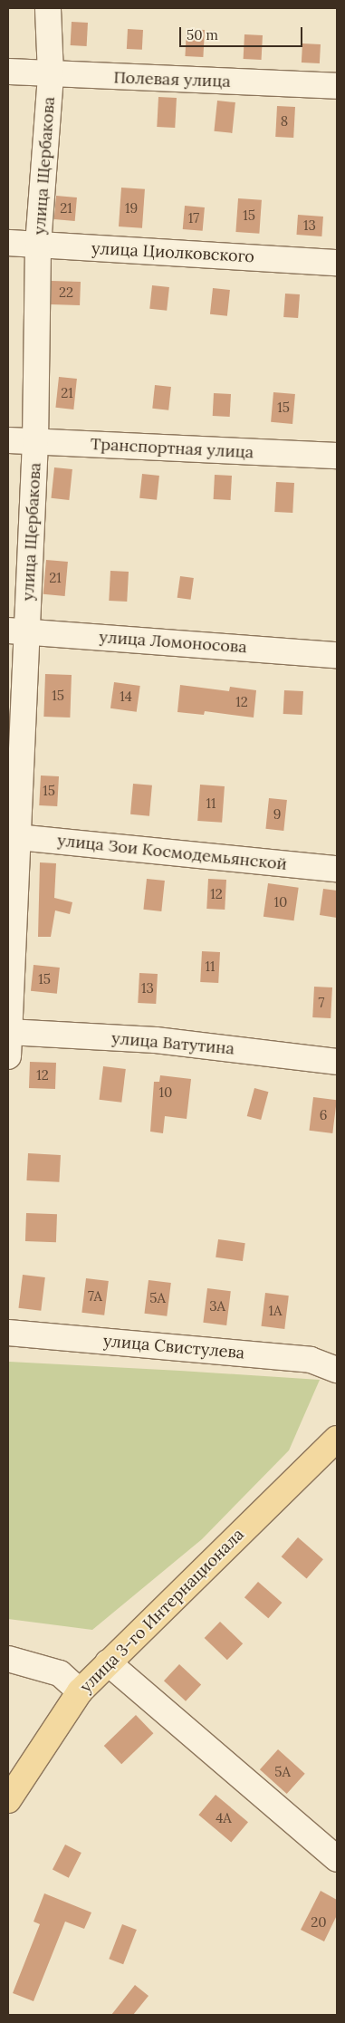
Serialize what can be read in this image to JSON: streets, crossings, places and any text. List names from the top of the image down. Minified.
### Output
{"streets":{"main road":["улица 3-го Интернационала"],"street":["Полевая улица","улица Щербакова","улица Циолковского","Транспортная улица","улица Ломоносова","улица Зои Космодемьянской","улица Ватутина","улица Свистулева"]},"crossings":[["Полевая улица","улица Щербакова"],["улица Щербакова","улица Циолковского"],["улица Щербакова","Транспортная улица"],["улица Щербакова","улица Ломоносова"],["улица Щербакова","улица Зои Космодемьянской"],["улица Щербакова","улица Ватутина"]],"house_numbers":["8","21","19","15","17","13","22","21","15","21","15","14","12","15","11","9","12","10","11","15","13","7","12","10","6","7А","5А","3А","1А","5А","4А","20"],"scale_bar":"50 m"}
